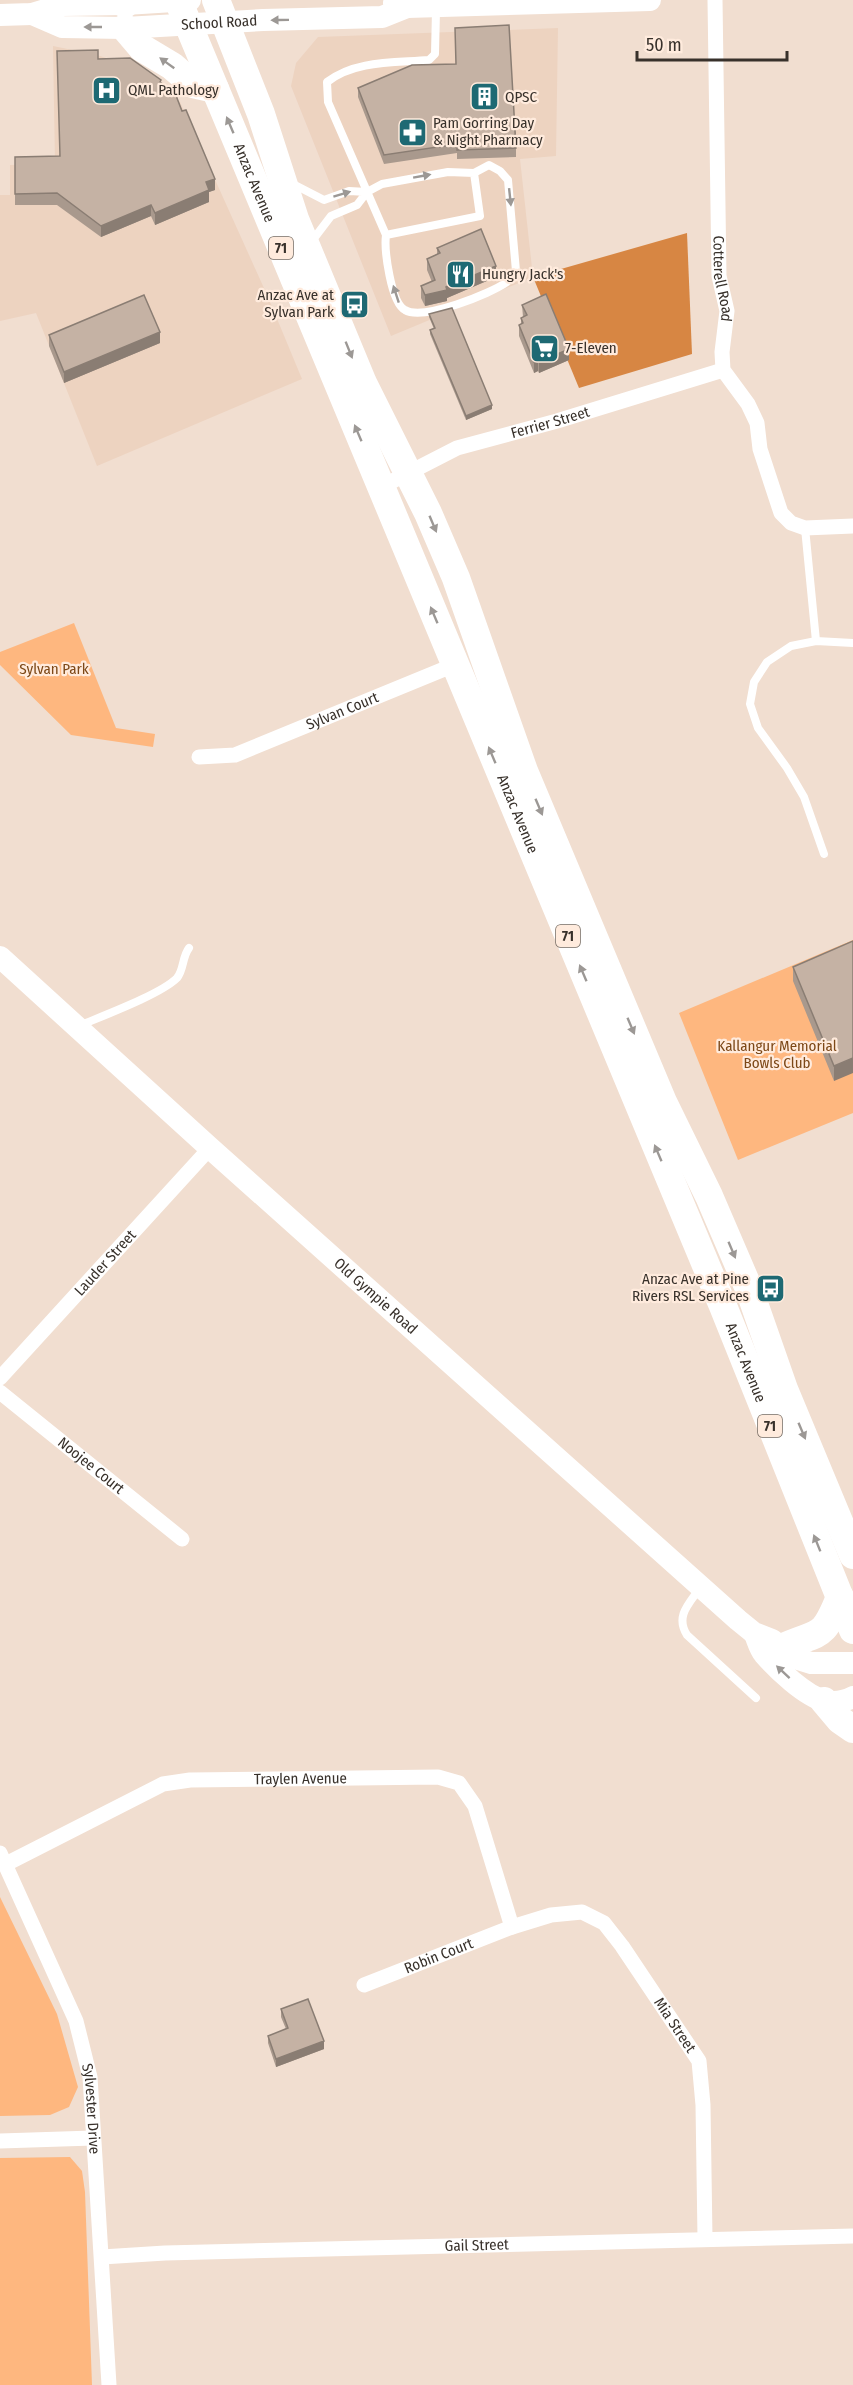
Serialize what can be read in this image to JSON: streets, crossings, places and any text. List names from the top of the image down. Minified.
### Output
{"streets":{"highway":["Anzac Avenue","71"],"main road":["School Road","Old Gympie Road"],"street":["Cotterell Road","Ferrier Street","Sylvan Court","Lauder Street","Noojee Court","Traylen Avenue","Robin Court","Mia Street","Sylvester Drive","Gail Street"]},"crossings":[["School Road","Anzac Avenue"],["Anzac Avenue","Ferrier Street"],["Anzac Avenue","Sylvan Court"],["Cotterell Road","Ferrier Street"],["Lauder Street","Old Gympie Road"],["Traylen Avenue","Robin Court"],["Traylen Avenue","Mia Street"],["Traylen Avenue","Sylvester Drive"],["Robin Court","Mia Street"],["Mia Street","Gail Street"],["Sylvester Drive","Gail Street"]],"parks":["Sylvan Park","Kallangur Memorial Bowls Club"],"places":{"hospital":["QML Pathology"],"building":["QPSC"],"pharmacy":["Pam Gorring Day & Night Pharmacy"],"restaurant":["Hungry Jack's"],"bus stop":["Anzac Ave at Sylvan Park","Anzac Ave at Pine Rivers RSL Services"],"supermarket":["7-Eleven"]},"scale_bar":"50 m"}
